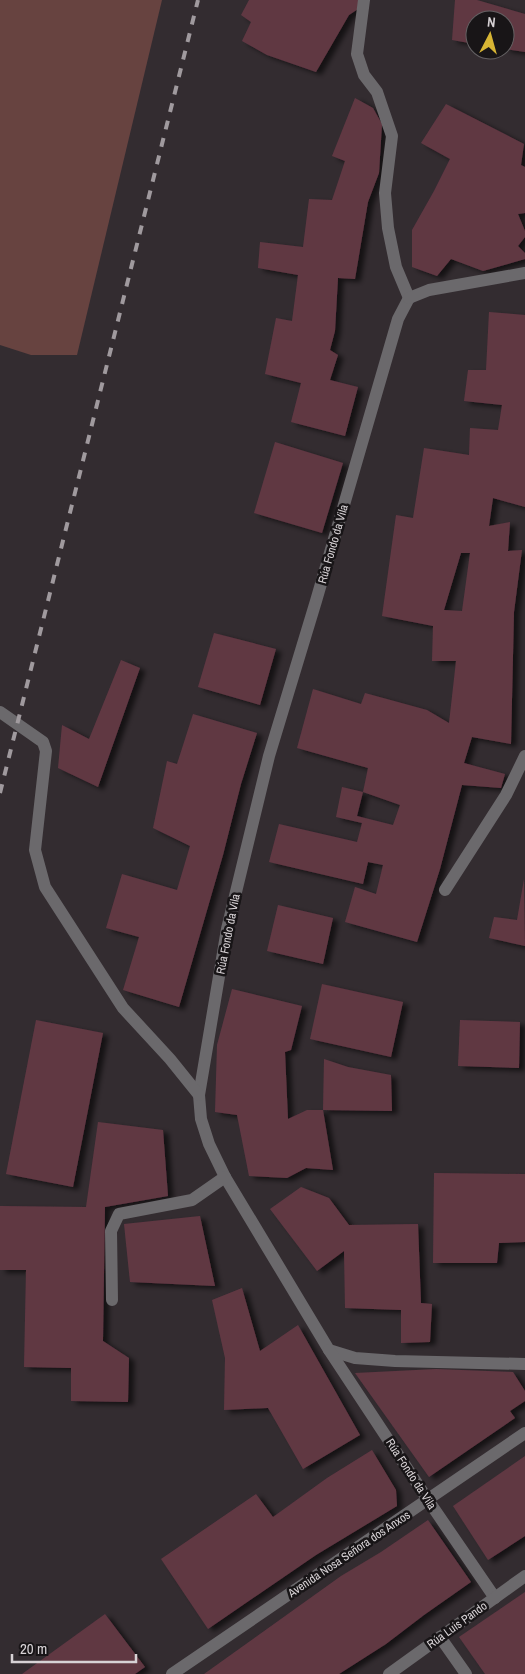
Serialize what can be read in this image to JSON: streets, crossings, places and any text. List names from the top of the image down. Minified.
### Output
{"streets":{"street":["Rúa Fondo da Vila","Avenida Nosa Señora dos Anxos","Rúa Luis Pando"]},"crossings":[["Rúa Fondo da Vila","Avenida Nosa Señora dos Anxos"],["Rúa Fondo da Vila","Rúa Luis Pando"]],"scale_bar":"20 m","north":"top"}
